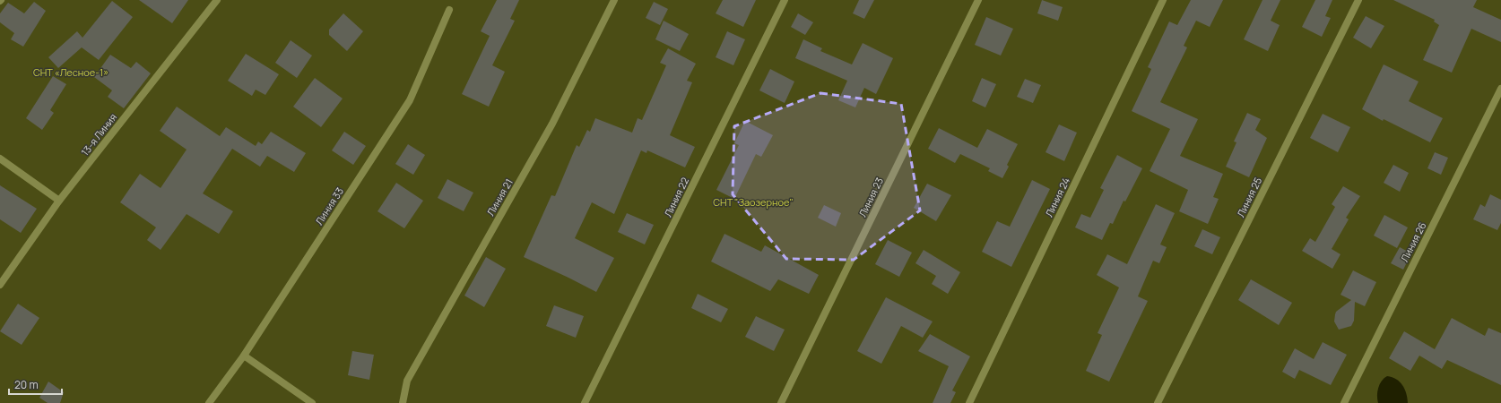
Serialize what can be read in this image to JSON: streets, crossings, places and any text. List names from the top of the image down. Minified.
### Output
{"streets":{"street":["13-я Линия","Линия 21","Линия 22","Линия 23","Линия 24","Линия 25","Линия 33","Линия 26"]},"parks":["СНТ «Лесное-1»","СНТ \"Заозерное\""],"scale_bar":"20 m"}
